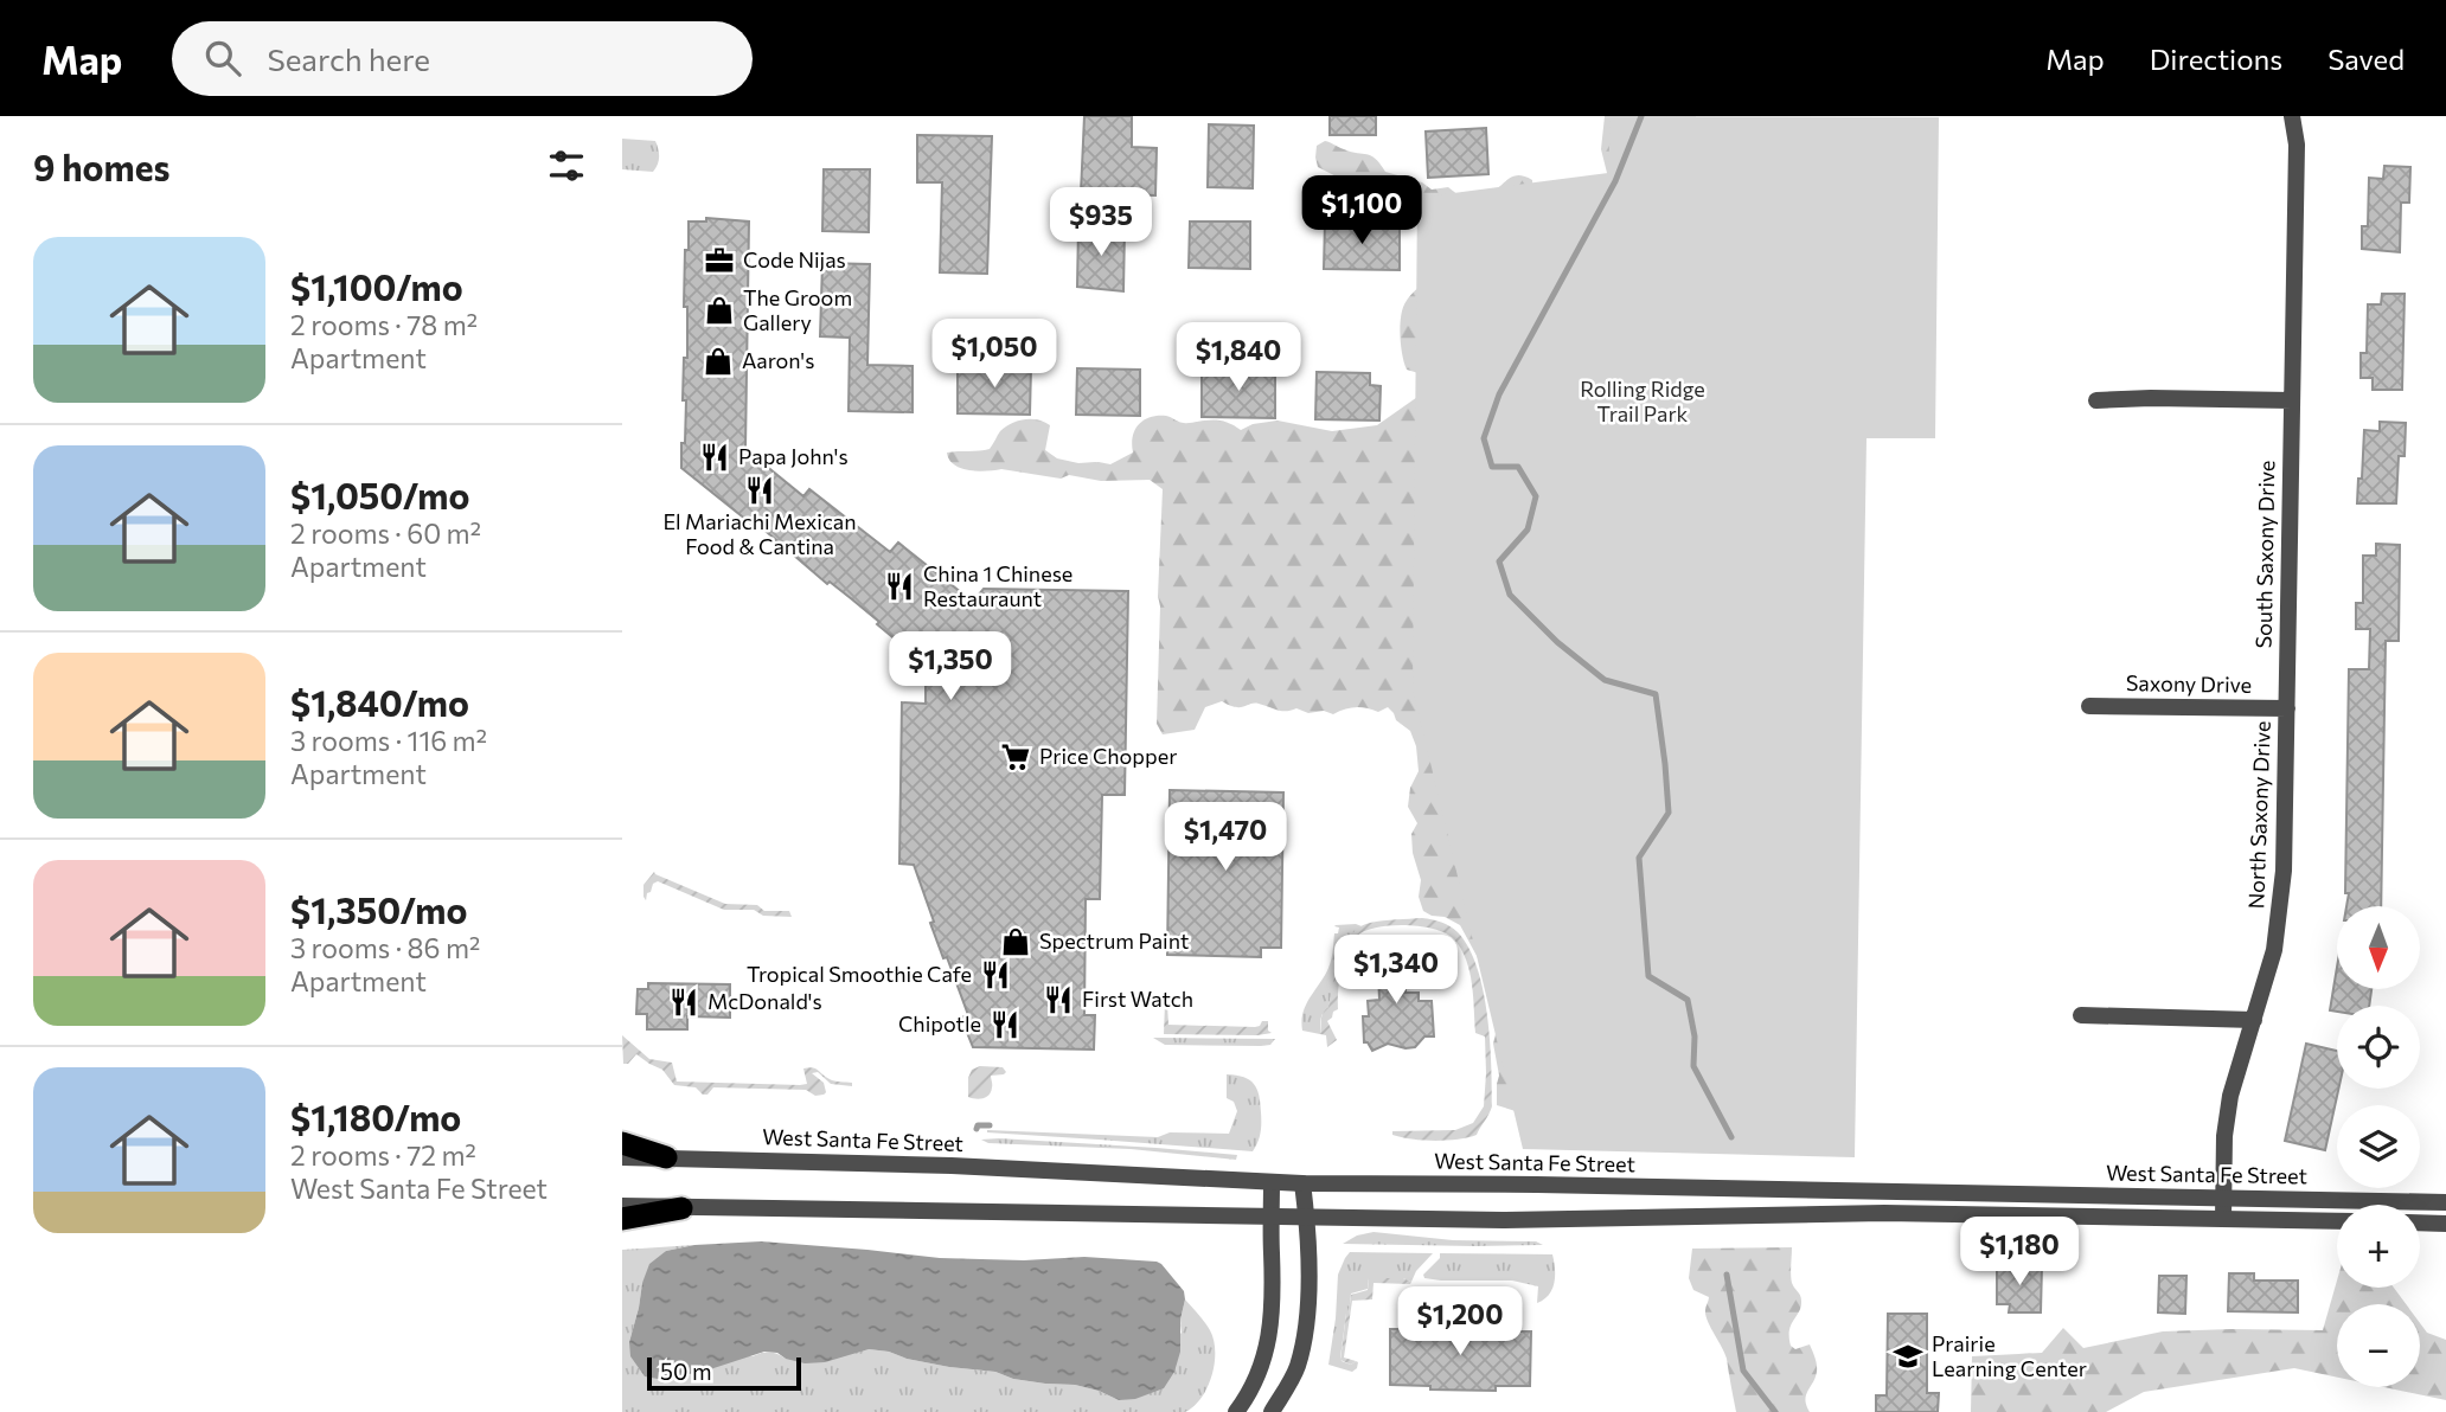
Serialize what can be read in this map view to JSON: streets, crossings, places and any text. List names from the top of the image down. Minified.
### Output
{"streets":{"street":["South Saxony Drive","Saxony Drive","North Saxony Drive","West Santa Fe Street"]},"crossings":[["South Saxony Drive","Saxony Drive"],["South Saxony Drive","North Saxony Drive"],["Saxony Drive","North Saxony Drive"],["North Saxony Drive","West Santa Fe Street"]],"parks":["Rolling Ridge Trail Park"],"places":{"office":["Code Nijas"],"shop":["The Groom Gallery","Aaron's","Spectrum Paint"],"restaurant":["Papa John's","El Mariachi Mexican Food & Cantina","China 1 Chinese Restauraunt","Tropical Smoothie Cafe","First Watch","McDonald's","Chipotle"],"supermarket":["Price Chopper"],"school or university":["Prairie Learning Center"]},"scale_bar":"50 m","north":"bottom","page":{"header":"Map","search":"Search here","nav":["Map","Directions","Saved"],"heading":"9 homes","price":["$1,100","$935","$1,050","$1,840","$1,350","$1,470","$1,340","$1,180","$1,200"],"list":[{"name":"$1,100/mo","note":"2 rooms · 78 m² · Apartment"},{"name":"$1,050/mo","note":"2 rooms · 60 m² · Apartment"},{"name":"$1,840/mo","note":"3 rooms · 116 m² · Apartment"},{"name":"$1,350/mo","note":"3 rooms · 86 m² · Apartment"},{"name":"$1,180/mo","note":"2 rooms · 72 m² · West Santa Fe Street"}],"map_buttons":["+","−"],"scale":"50 m"}}
